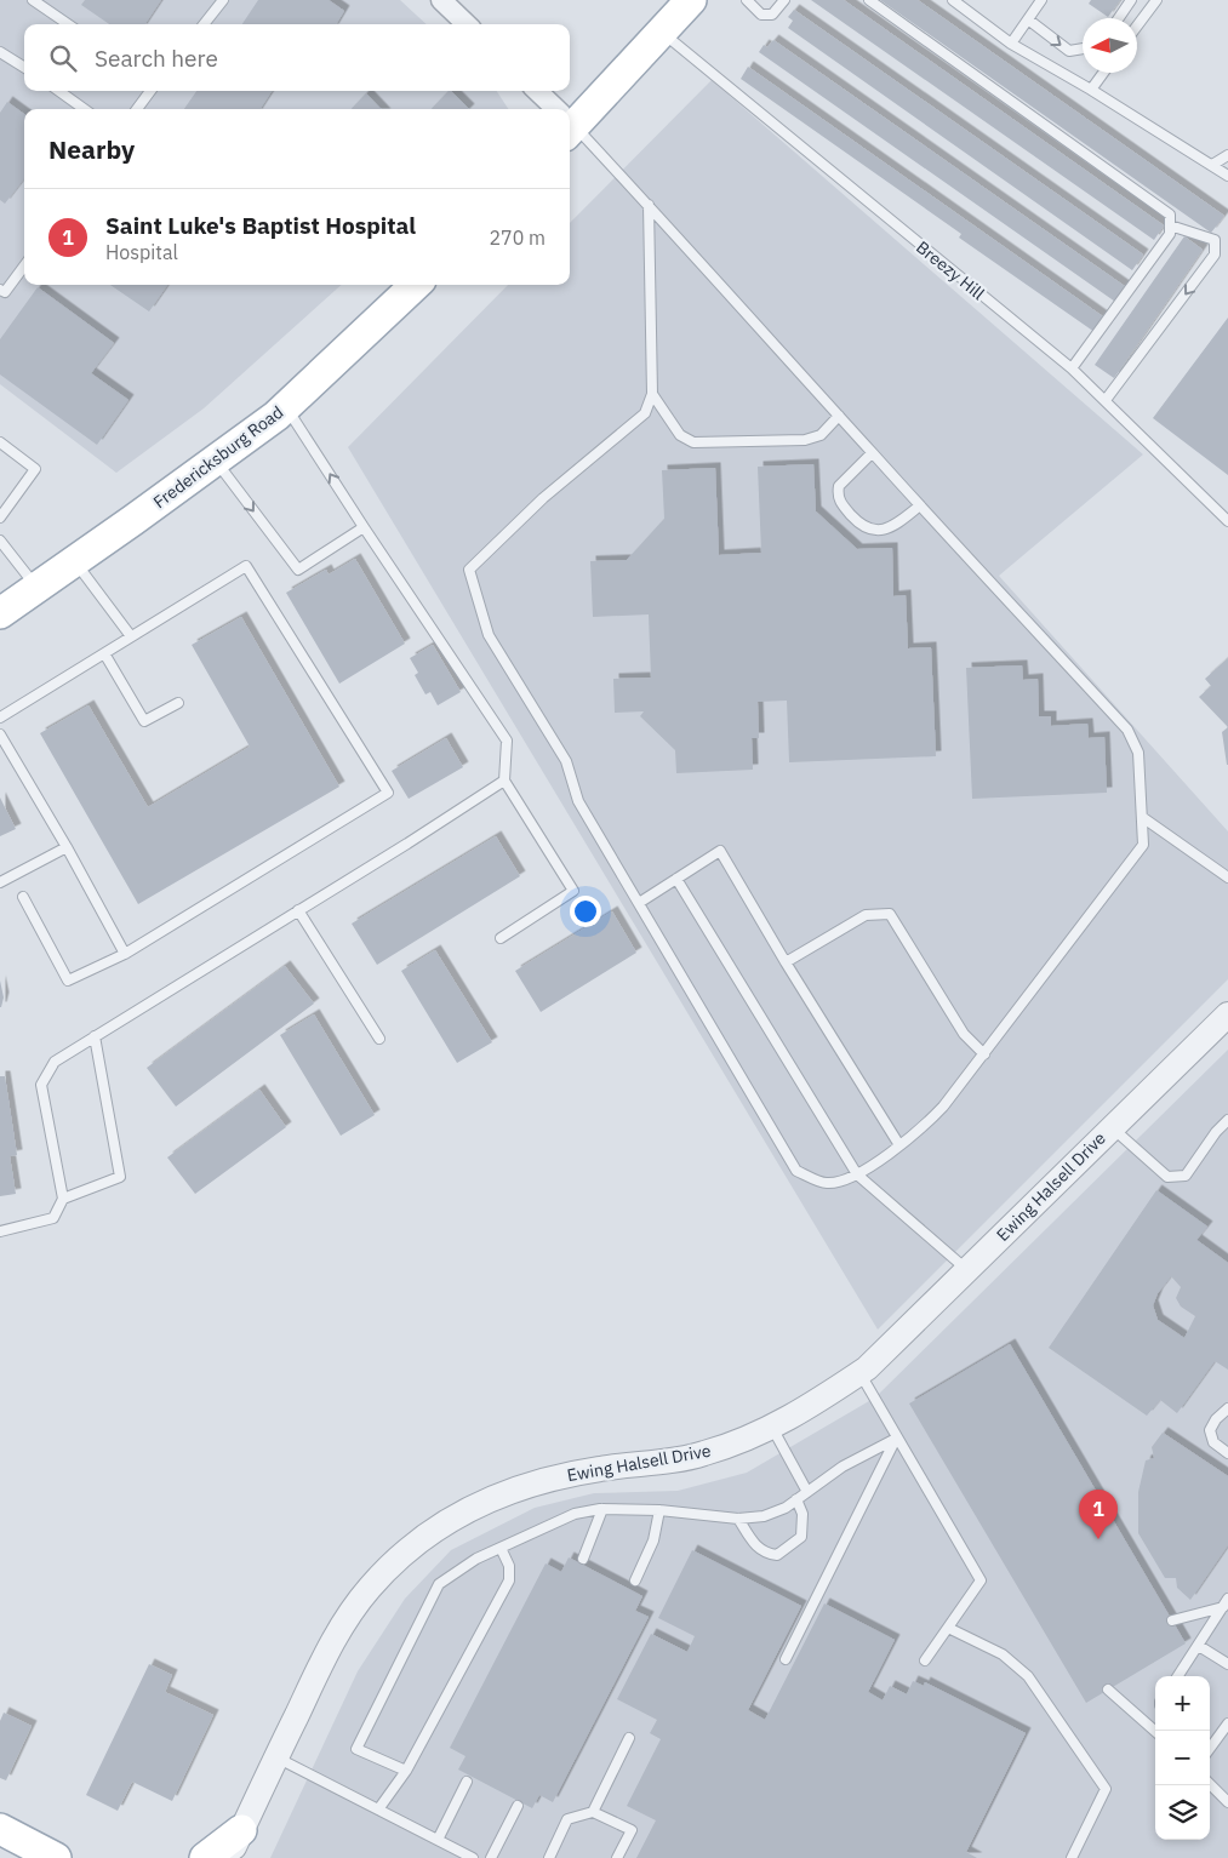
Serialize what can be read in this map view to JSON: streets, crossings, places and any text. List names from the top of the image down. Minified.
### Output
{"streets":{"main road":["Fredericksburg Road"],"street":["Ewing Halsell Drive"],"lane":["Breezy Hill"]},"north":"left","page":{"search":"Search here","heading":"Nearby","list":[{"mark":"1","name":"Saint Luke's Baptist Hospital","note":"Hospital","value":"270 m"}],"pins":"1","map_buttons":["+","−"]}}
